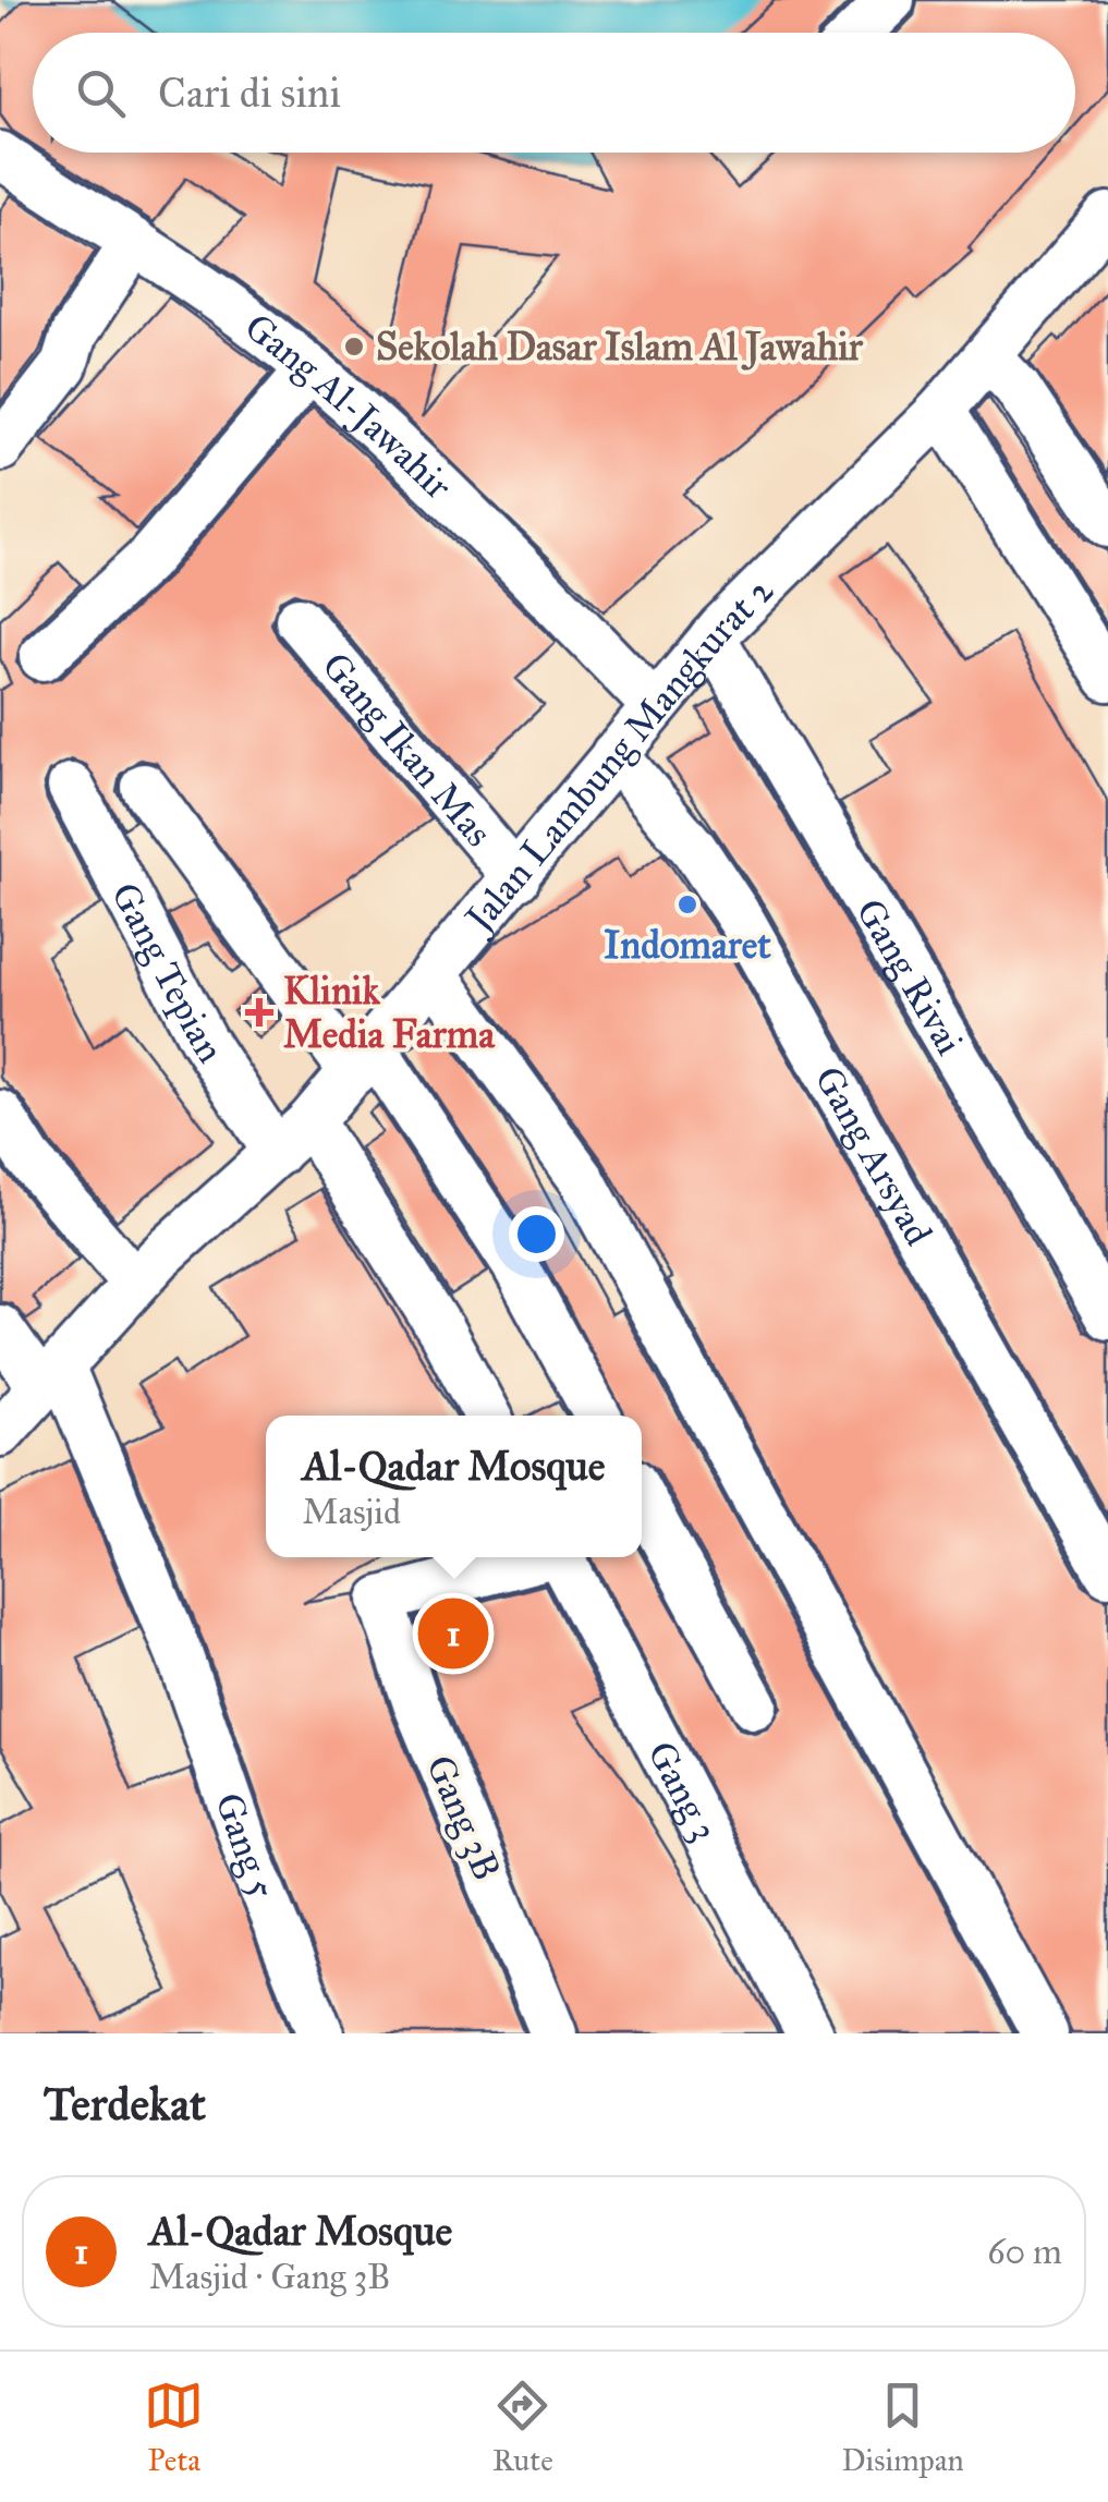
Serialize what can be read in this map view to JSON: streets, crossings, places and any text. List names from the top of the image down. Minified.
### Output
{"streets":{"street":["Gang Al-Jawahir","Gang Ikan Mas","Jalan Lambung Mangkurat 2","Gang Tepian","Gang Rivai","Gang Arsyad","Gang 3","Gang 3B","Gang 5"]},"crossings":[["Gang Al-Jawahir","Jalan Lambung Mangkurat 2"],["Gang Ikan Mas","Jalan Lambung Mangkurat 2"],["Jalan Lambung Mangkurat 2","Gang Tepian"],["Jalan Lambung Mangkurat 2","Gang Rivai"],["Jalan Lambung Mangkurat 2","Gang Arsyad"],["Jalan Lambung Mangkurat 2","Gang 5"]],"places":{"other":["Sekolah Dasar Islam Al Jawahir","Indomaret"],"health":["Klinik Media Farma"]},"page":{"search":"Cari di sini","popup":["Al-Qadar Mosque","Masjid"],"pins":"1","heading":"Terdekat","list":[{"mark":"1","name":"Al-Qadar Mosque","note":"Masjid · Gang 3B","value":"60 m"}],"nav":["Peta","Rute","Disimpan"]}}
